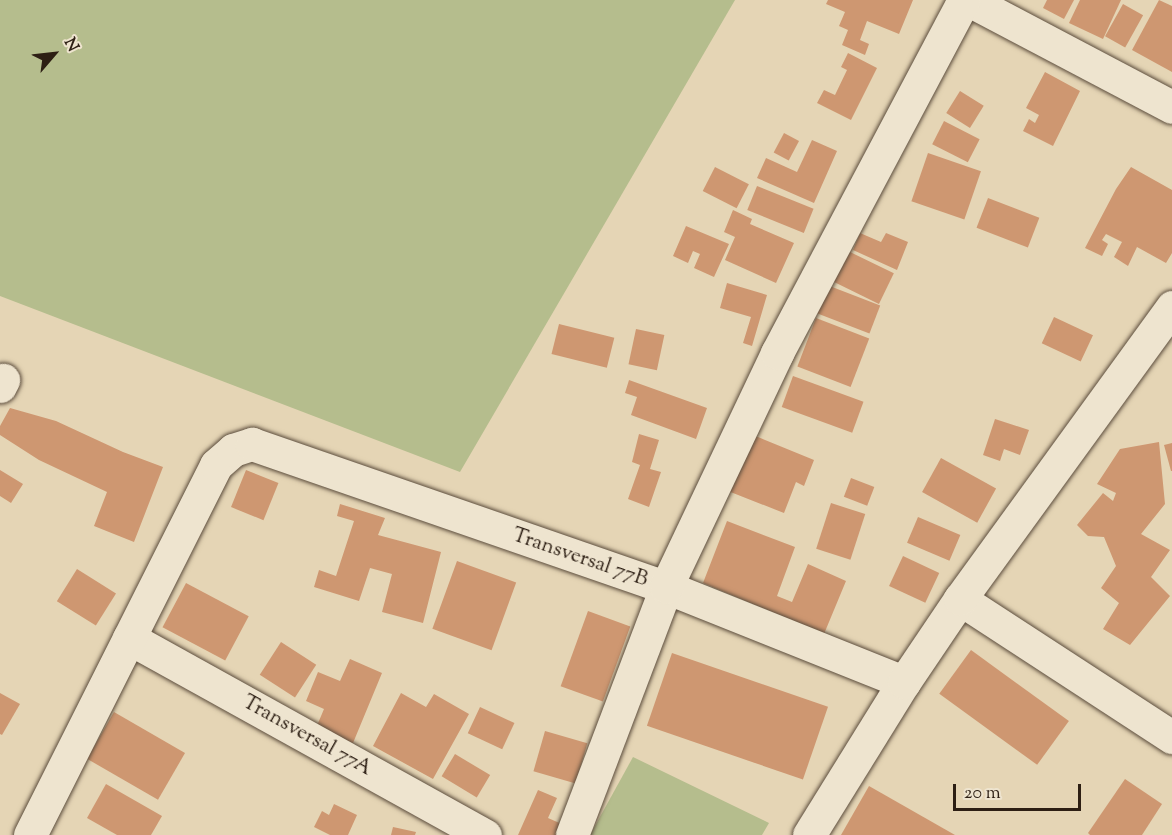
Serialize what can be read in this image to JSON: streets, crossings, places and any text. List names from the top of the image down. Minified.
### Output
{"streets":{"street":["Transversal 77B","Transversal 77A"]},"crossings":[["Transversal 77B","Transversal 77A"]],"scale_bar":"20 m","north":"top right"}
